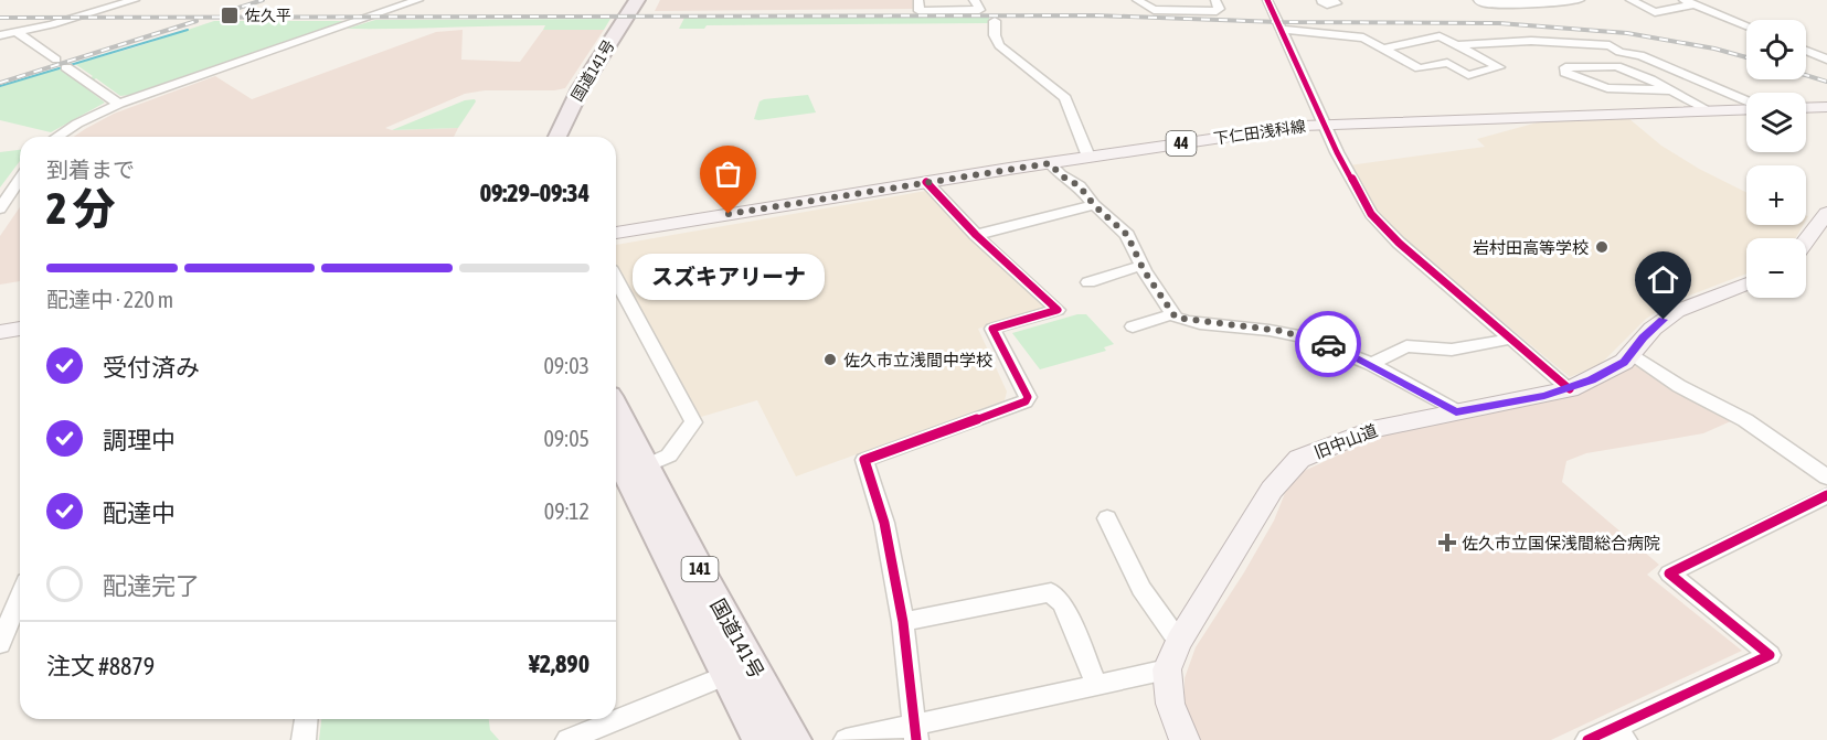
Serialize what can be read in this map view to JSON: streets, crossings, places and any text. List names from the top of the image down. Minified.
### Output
{"streets":{"highway":["国道141号","141"],"main road":["下仁田浅科線","44","旧中山道"]},"places":{"transit":["佐久平"],"other":["スズキアリーナ","岩村田高等学校","佐久市立浅間中学校"],"health":["佐久市立国保浅間総合病院"]},"page":{"map_buttons":["+","−"],"heading":["2 分","到着まで","09:29–09:34"],"panel":["注文 #8879","¥2,890"],"bar":"配達中 · 220 m","bubble":"スズキアリーナ","list":[["受付済み","09:03"],["調理中","09:05"],["配達中","09:12"],"配達完了"]}}
